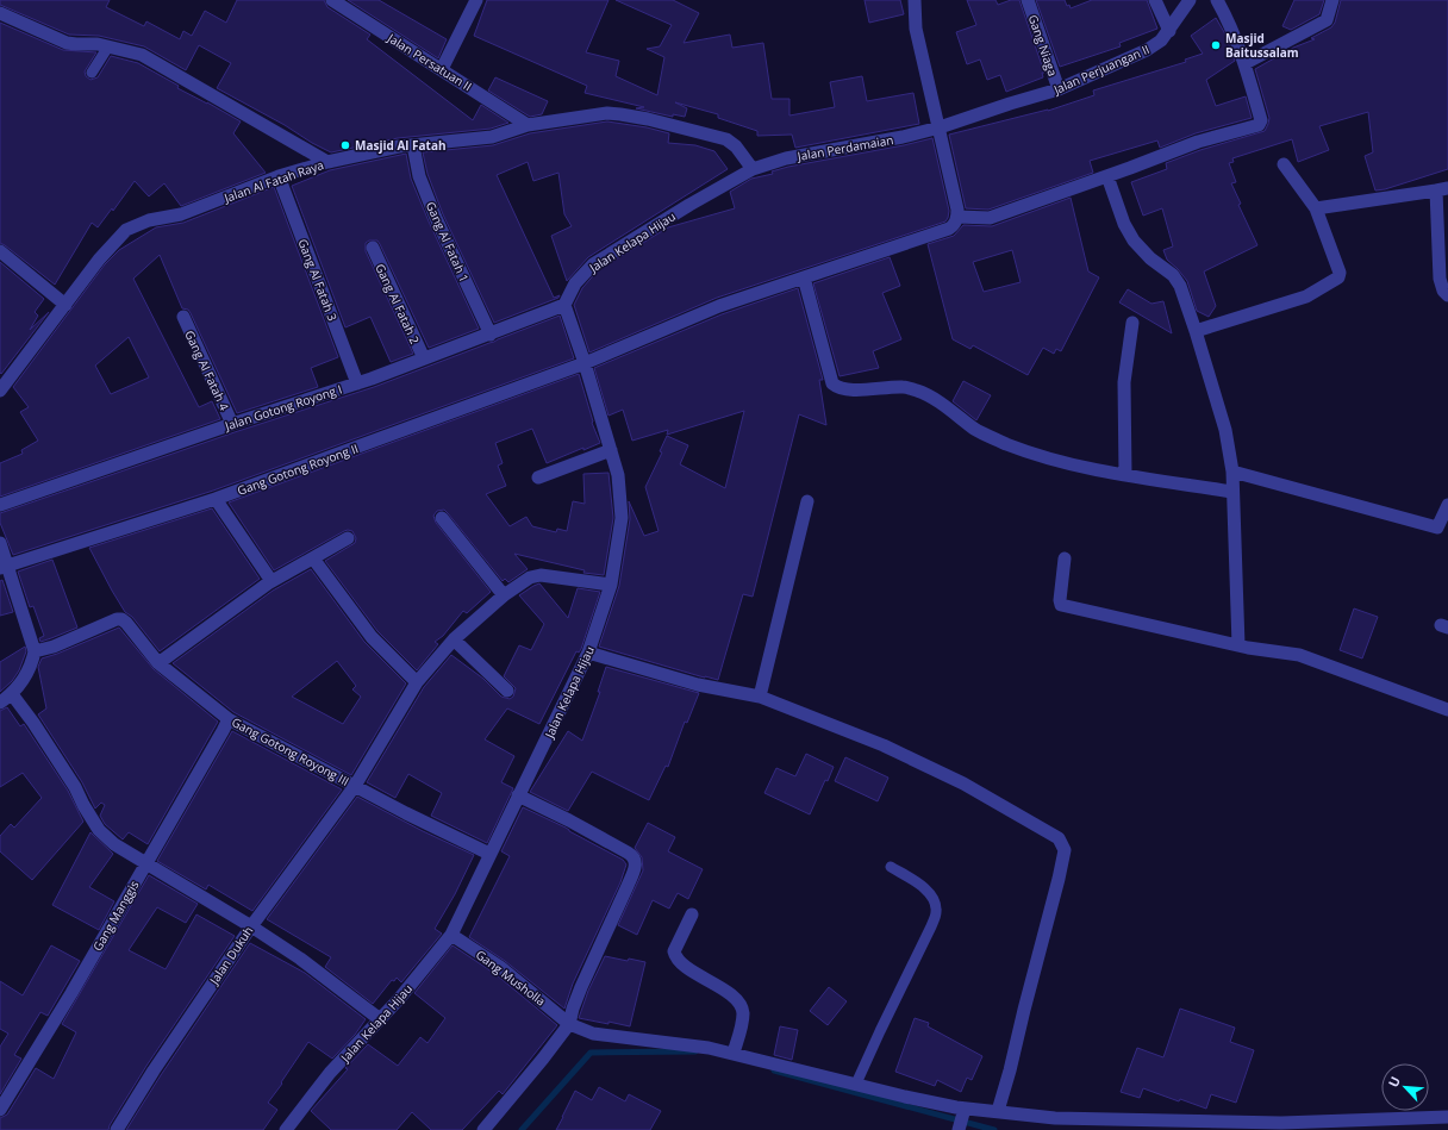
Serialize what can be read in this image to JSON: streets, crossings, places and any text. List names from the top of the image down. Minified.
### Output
{"streets":{"street":["Gang Niaga","Jalan Persatuan II","Jalan Perjuangan II","Jalan Perdamaian","Jalan Al Fatah Raya","Gang Al Fatah 1","Jalan Kelapa Hijau","Gang Al Fatah 3","Gang Al Fatah 2","Gang Al Fatah 4","Jalan Gotong Royong I","Gang Gotong Royong II","Gang Gotong Royong III","Gang Manggis","Jalan Dukuh","Gang Musholla"]},"crossings":[["Gang Niaga","Jalan Perjuangan II"],["Jalan Persatuan II","Jalan Al Fatah Raya"],["Jalan Perjuangan II","Jalan Perdamaian"],["Jalan Perdamaian","Jalan Al Fatah Raya"],["Jalan Perdamaian","Jalan Kelapa Hijau"],["Jalan Al Fatah Raya","Gang Al Fatah 1"],["Jalan Al Fatah Raya","Jalan Kelapa Hijau"],["Jalan Al Fatah Raya","Gang Al Fatah 3"],["Gang Al Fatah 1","Jalan Gotong Royong I"],["Jalan Kelapa Hijau","Jalan Gotong Royong I"],["Jalan Kelapa Hijau","Gang Gotong Royong II"],["Jalan Kelapa Hijau","Gang Gotong Royong III"],["Jalan Kelapa Hijau","Jalan Dukuh"],["Jalan Kelapa Hijau","Gang Musholla"],["Gang Al Fatah 3","Jalan Gotong Royong I"],["Gang Al Fatah 2","Jalan Gotong Royong I"],["Gang Al Fatah 4","Jalan Gotong Royong I"],["Gang Gotong Royong III","Gang Manggis"],["Gang Gotong Royong III","Jalan Dukuh"]],"places":["Masjid Baitussalam","Masjid Al Fatah"],"north":"top left"}
